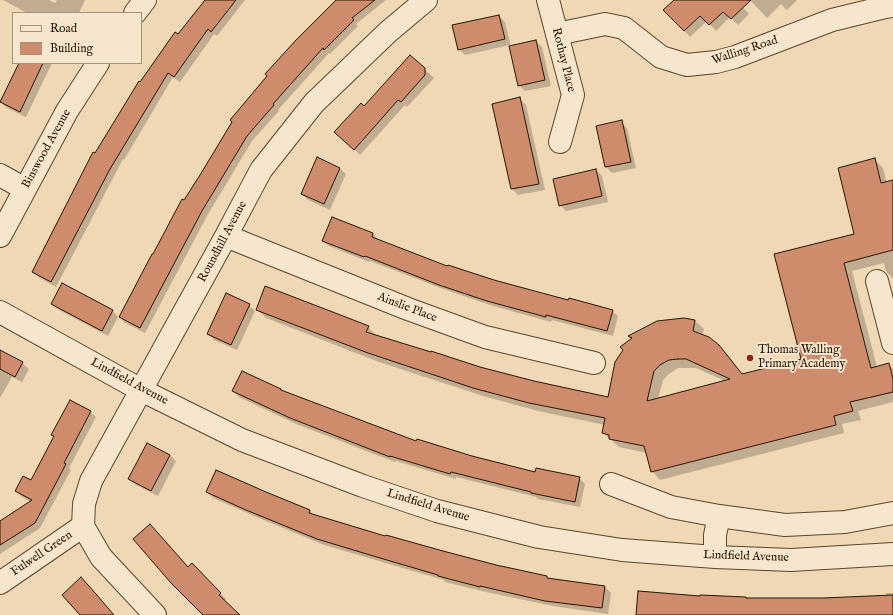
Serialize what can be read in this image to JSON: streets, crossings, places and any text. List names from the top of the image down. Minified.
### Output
{"streets":{"street":["Walling Road","Rothay Place","Binswood Avenue","Roundhill Avenue","Ainslie Place","Lindfield Avenue","Fulwell Green"]},"crossings":[["Walling Road","Rothay Place"],["Roundhill Avenue","Ainslie Place"],["Roundhill Avenue","Lindfield Avenue"],["Roundhill Avenue","Fulwell Green"]],"places":["Thomas Walling Primary Academy"],"legend":["Road","Building"]}
